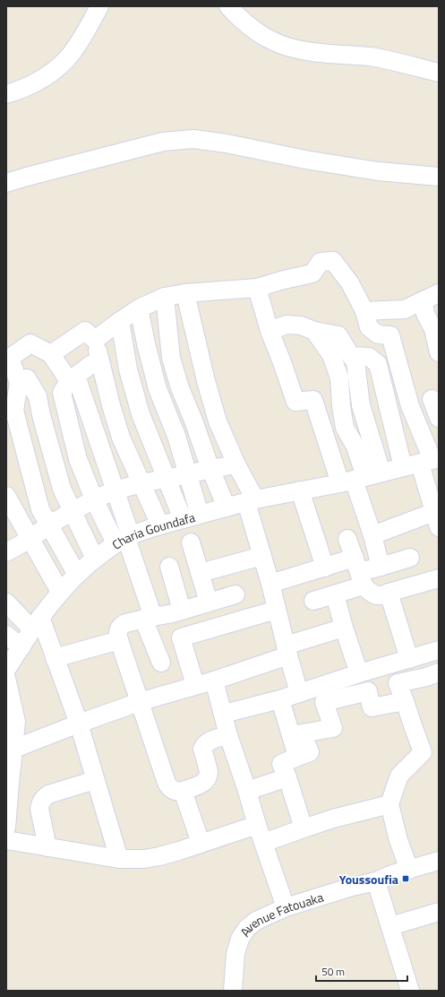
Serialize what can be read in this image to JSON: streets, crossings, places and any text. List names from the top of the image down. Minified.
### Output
{"streets":{"street":["Charia Goundafa","Avenue Fatouaka"]},"places":{"transit":["Youssoufia"]},"scale_bar":"50 m"}
